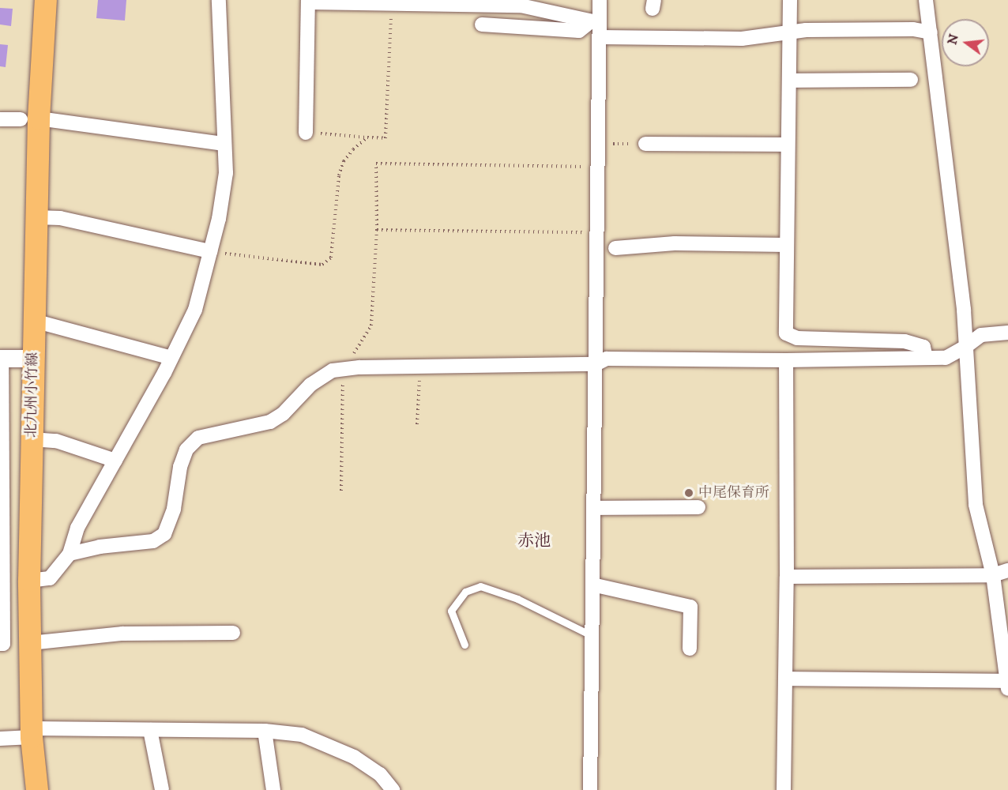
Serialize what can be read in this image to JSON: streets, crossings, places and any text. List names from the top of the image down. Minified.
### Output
{"streets":{"main road":["北九州小竹線"]},"districts":["赤池"],"places":["中尾保育所"],"north":"left"}
